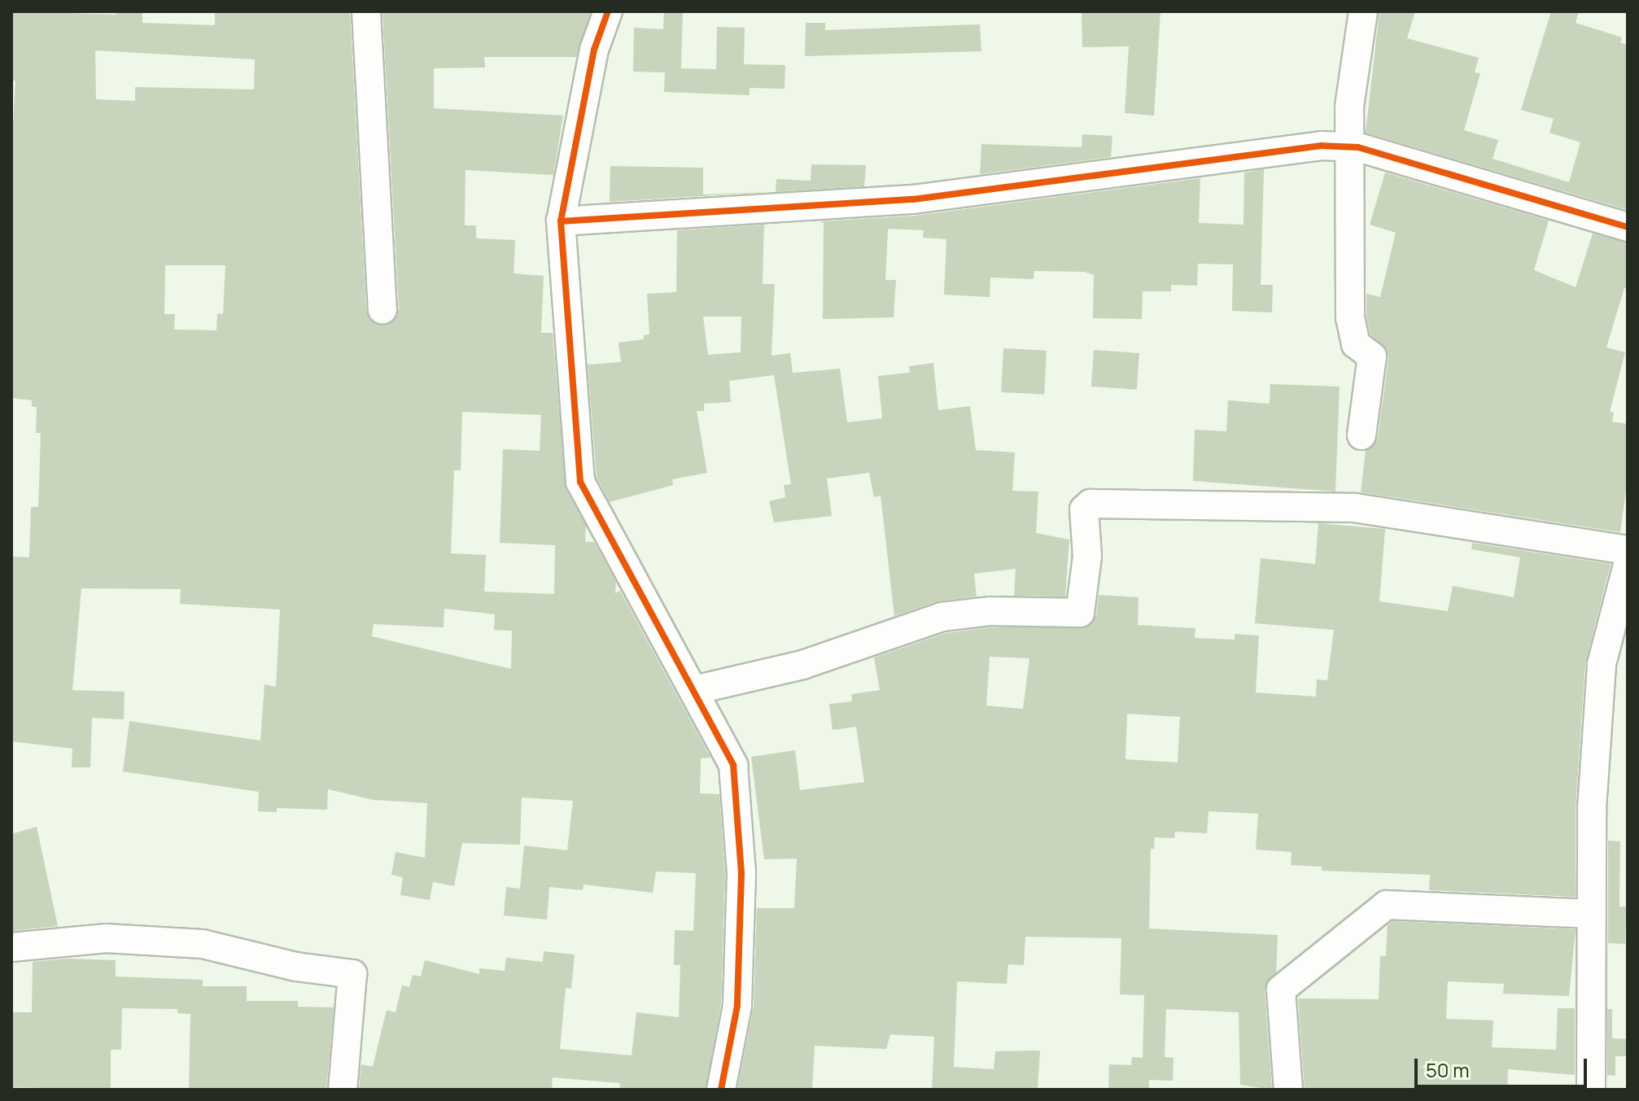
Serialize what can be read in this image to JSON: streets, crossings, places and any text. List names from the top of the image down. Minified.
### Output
{"scale_bar":"50 m"}
